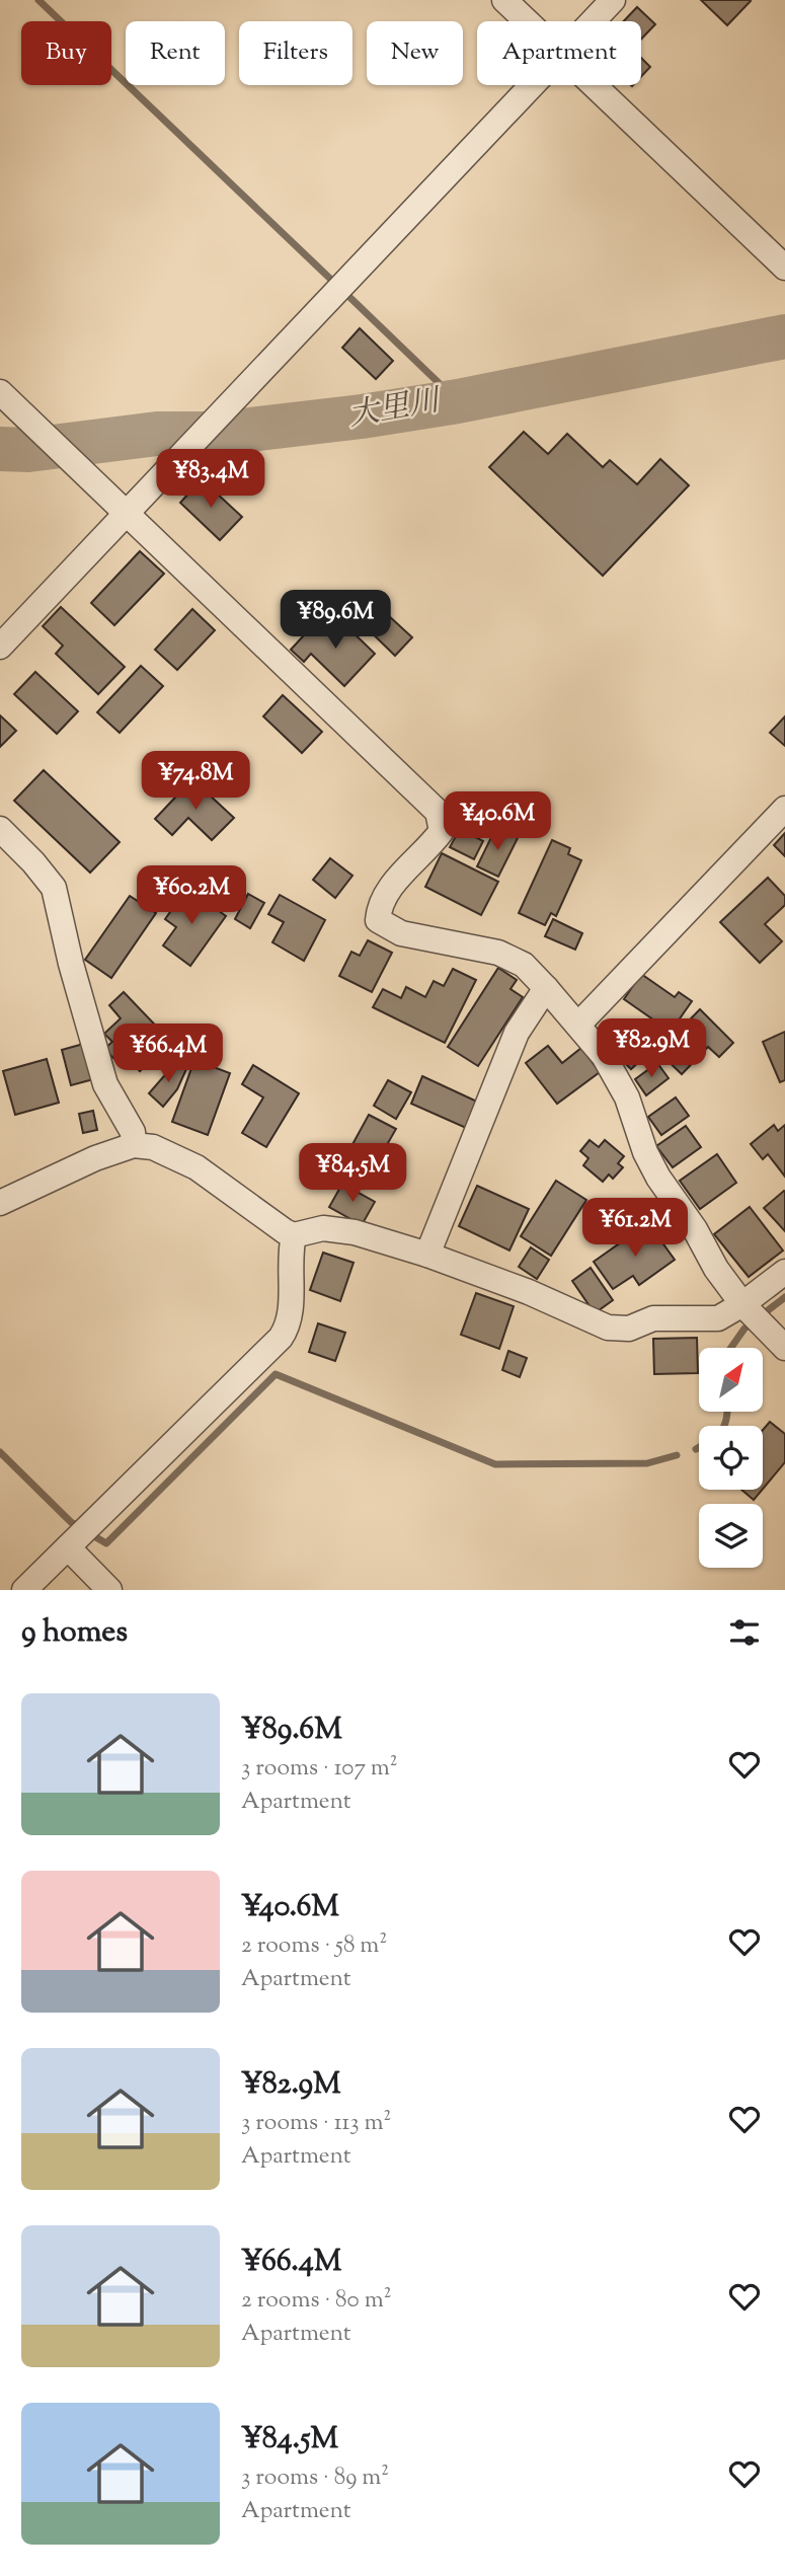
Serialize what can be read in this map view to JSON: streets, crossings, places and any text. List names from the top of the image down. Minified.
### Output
{"water":["大里川"],"north":"top right","page":{"chip":["Buy","Rent","Filters","New","Apartment"],"price":["¥83.4M","¥89.6M","¥74.8M","¥40.6M","¥60.2M","¥82.9M","¥66.4M","¥84.5M","¥61.2M"],"heading":"9 homes","list":[{"name":"¥89.6M","note":"3 rooms · 107 m² · Apartment"},{"name":"¥40.6M","note":"2 rooms · 58 m² · Apartment"},{"name":"¥82.9M","note":"3 rooms · 113 m² · Apartment"},{"name":"¥66.4M","note":"2 rooms · 80 m² · Apartment"},{"name":"¥84.5M","note":"3 rooms · 89 m² · Apartment"}]}}
